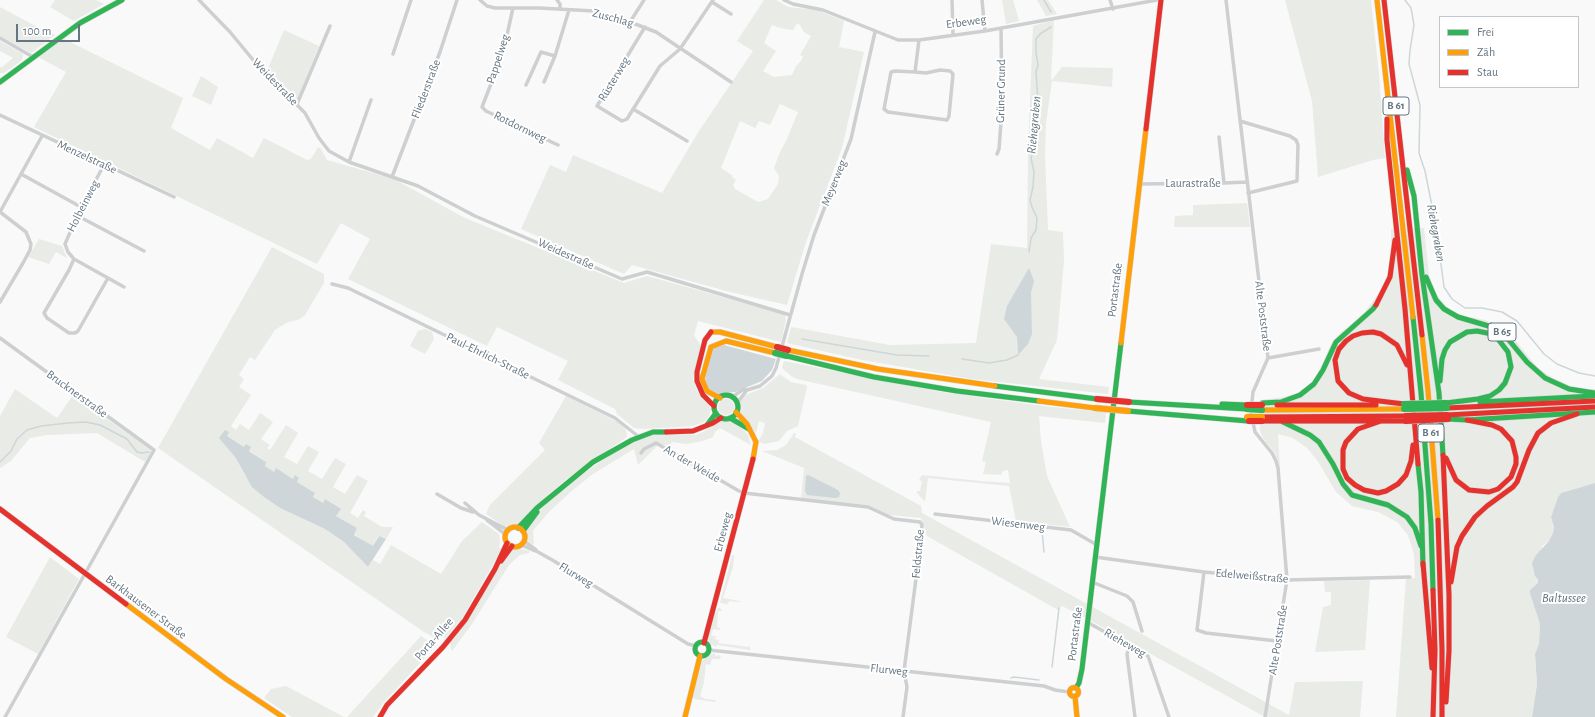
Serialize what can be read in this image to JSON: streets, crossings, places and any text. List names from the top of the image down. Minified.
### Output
{"streets":{"main road":["Erbeweg","B 61","Portastraße","B 65","Barkhausener Straße","Porta-Allee"],"street":["Zuschlag","Pappelweg","Rüsterweg","Weidestraße","Fliederstraße","Grüner Grund","Rotdornweg","Menzelstraße","Meyerweg","Laurastraße","Holbeinweg","Alte Poststraße","Paul-Ehrlich-Straße","Brucknerstraße","An der Weide","Wiesenweg","Feldstraße","Flurweg","Edelweißstraße","Rieheweg"]},"crossings":[["Zuschlag","Pappelweg"],["Zuschlag","Rüsterweg"],["Erbeweg","Grüner Grund"],["Erbeweg","Meyerweg"],["Erbeweg","An der Weide"],["Erbeweg","Feldstraße"],["Erbeweg","Flurweg"],["Pappelweg","Rotdornweg"],["Weidestraße","Fliederstraße"],["Weidestraße","Meyerweg"],["B 61","B 65"],["Menzelstraße","Holbeinweg"],["Laurastraße","Portastraße"],["Laurastraße","Alte Poststraße"],["Portastraße","Wiesenweg"],["Portastraße","Flurweg"],["Portastraße","Edelweißstraße"],["Portastraße","Rieheweg"],["Alte Poststraße","Edelweißstraße"],["Brucknerstraße","Barkhausener Straße"],["An der Weide","Feldstraße"],["Feldstraße","Flurweg"],["Flurweg","Porta-Allee"]],"water":["Riehegraben","Baltussee"],"legend":["Frei","Zäh","Stau"],"scale_bar":"100 m"}
